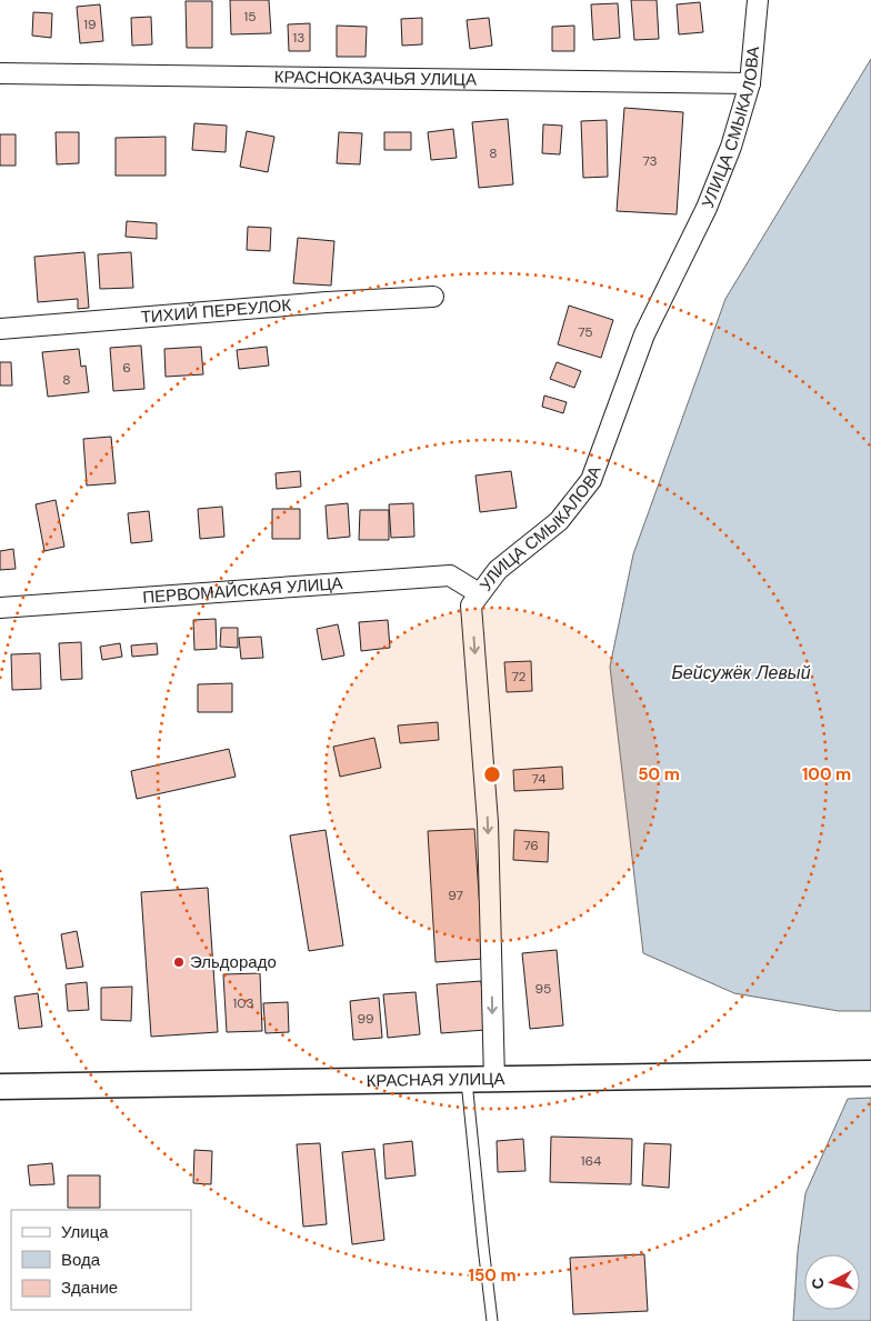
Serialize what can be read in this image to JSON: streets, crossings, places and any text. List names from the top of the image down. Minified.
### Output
{"streets":{"street":["КРАСНОКАЗАЧЬЯ УЛИЦА","УЛИЦА СМЫКАЛОВА","ТИХИЙ ПЕРЕУЛОК","ПЕРВОМАЙСКАЯ УЛИЦА","КРАСНАЯ УЛИЦА"]},"crossings":[["КРАСНОКАЗАЧЬЯ УЛИЦА","УЛИЦА СМЫКАЛОВА"],["УЛИЦА СМЫКАЛОВА","ПЕРВОМАЙСКАЯ УЛИЦА"],["УЛИЦА СМЫКАЛОВА","КРАСНАЯ УЛИЦА"]],"one_way":["УЛИЦА СМЫКАЛОВА"],"water":["Бейсужёк Левый"],"places":["Эльдорадо"],"house_numbers":["15","19","13","8","73","75","6","8","72","74","76","97","95","103","99","164"],"legend":["Улица","Вода","Здание"],"north":"left","rings":["50 m","100 m","150 m"]}
